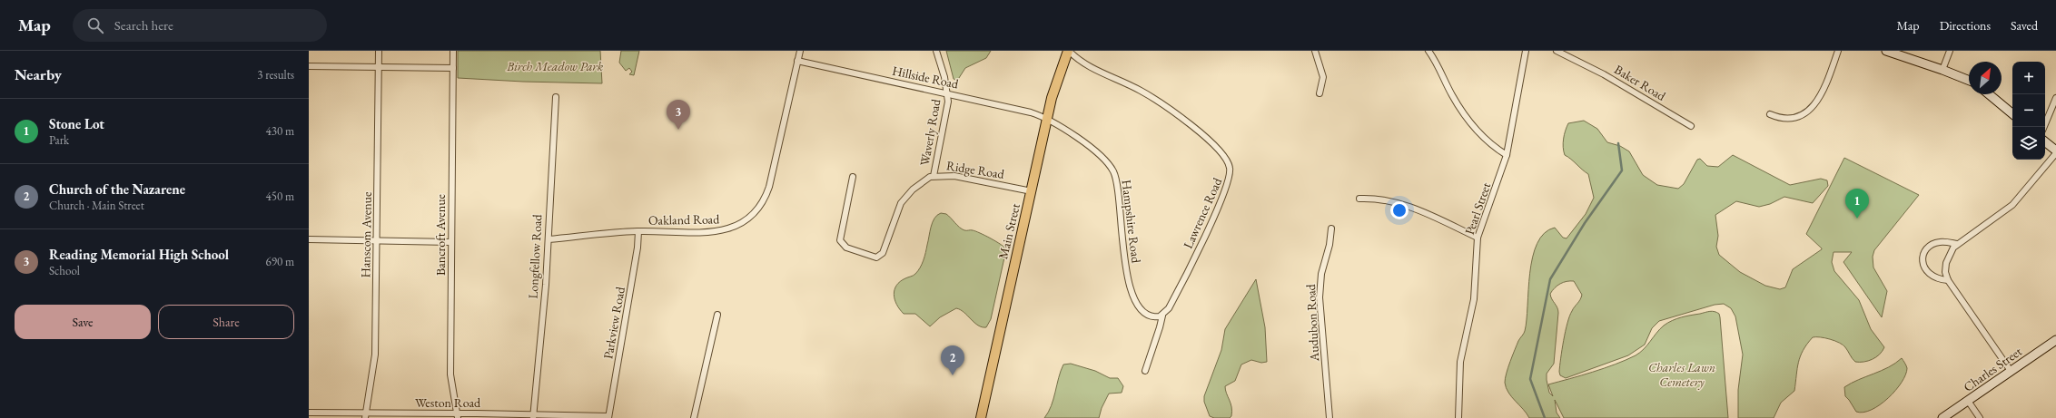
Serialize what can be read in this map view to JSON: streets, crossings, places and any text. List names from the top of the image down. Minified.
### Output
{"streets":{"main road":["Main Street"],"street":["Hillside Road","Baker Road","Waverly Road","Ridge Road","Pearl Street","Lawrence Road","Oakland Road","Hampshire Road","Hanscom Avenue","Bancroft Avenue","Longfellow Road","Parkview Road","Audubon Road","Charles Street","Weston Road"]},"crossings":[["Hillside Road","Waverly Road"],["Hillside Road","Oakland Road"],["Hillside Road","Hampshire Road"],["Hillside Road","Main Street"],["Waverly Road","Ridge Road"],["Ridge Road","Main Street"],["Lawrence Road","Hampshire Road"],["Lawrence Road","Main Street"],["Oakland Road","Longfellow Road"],["Oakland Road","Parkview Road"],["Hampshire Road","Main Street"],["Hanscom Avenue","Weston Road"],["Bancroft Avenue","Weston Road"],["Longfellow Road","Weston Road"],["Parkview Road","Weston Road"]],"parks":["Birch Meadow Park","Charles Lawn Cemetery"],"north":"top right","page":{"header":"Map","search":"Search here","nav":["Map","Directions","Saved"],"heading":["Nearby","3 results"],"map_buttons":["+","−"],"list":[{"mark":"1","name":"Stone Lot","note":"Park","value":"430 m"},{"mark":"2","name":"Church of the Nazarene","note":"Church · Main Street","value":"450 m"},{"mark":"3","name":"Reading Memorial High School","note":"School","value":"690 m"}],"pins":["3","1","2"],"buttons":["Save","Share"]}}
